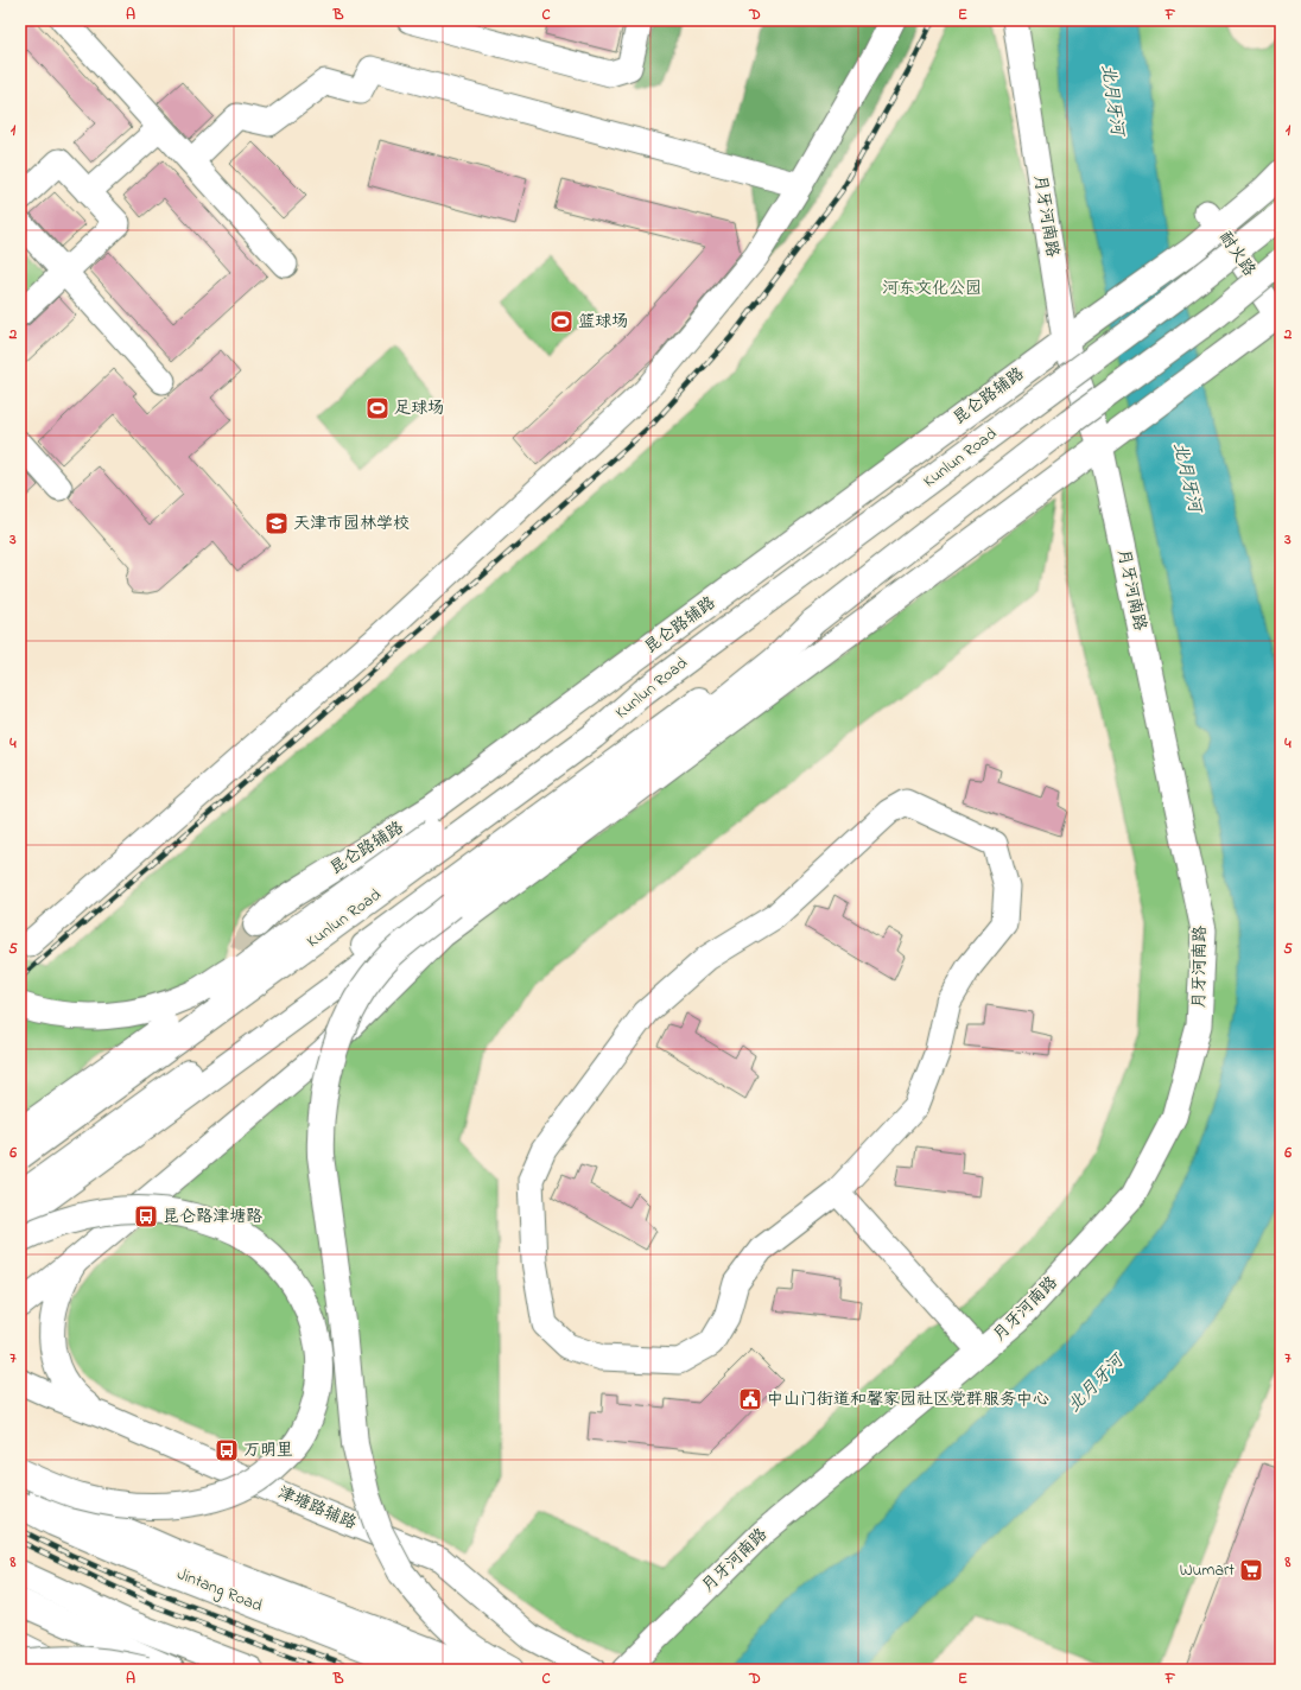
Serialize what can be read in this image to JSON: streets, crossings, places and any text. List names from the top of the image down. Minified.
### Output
{"streets":{"main road":["昆仑路辅路","Kunlun Road","Jintang Road"],"street":["月牙河南路","耐火路","津塘路辅路"]},"crossings":[["月牙河南路","昆仑路辅路"],["耐火路","昆仑路辅路"]],"water":["北月牙河"],"parks":["河东文化公园"],"places":{"sports":["篮球场","足球场"],"school or university":["天津市园林学校"],"bus stop":["昆仑路津塘路","万明里"],"public building":["中山门街道和馨家园社区党群服务中心"],"supermarket":["Wumart"]},"grid":{"columns":["A","B","C","D","E","F"],"rows":["1","2","3","4","5","6","7","8"]}}
